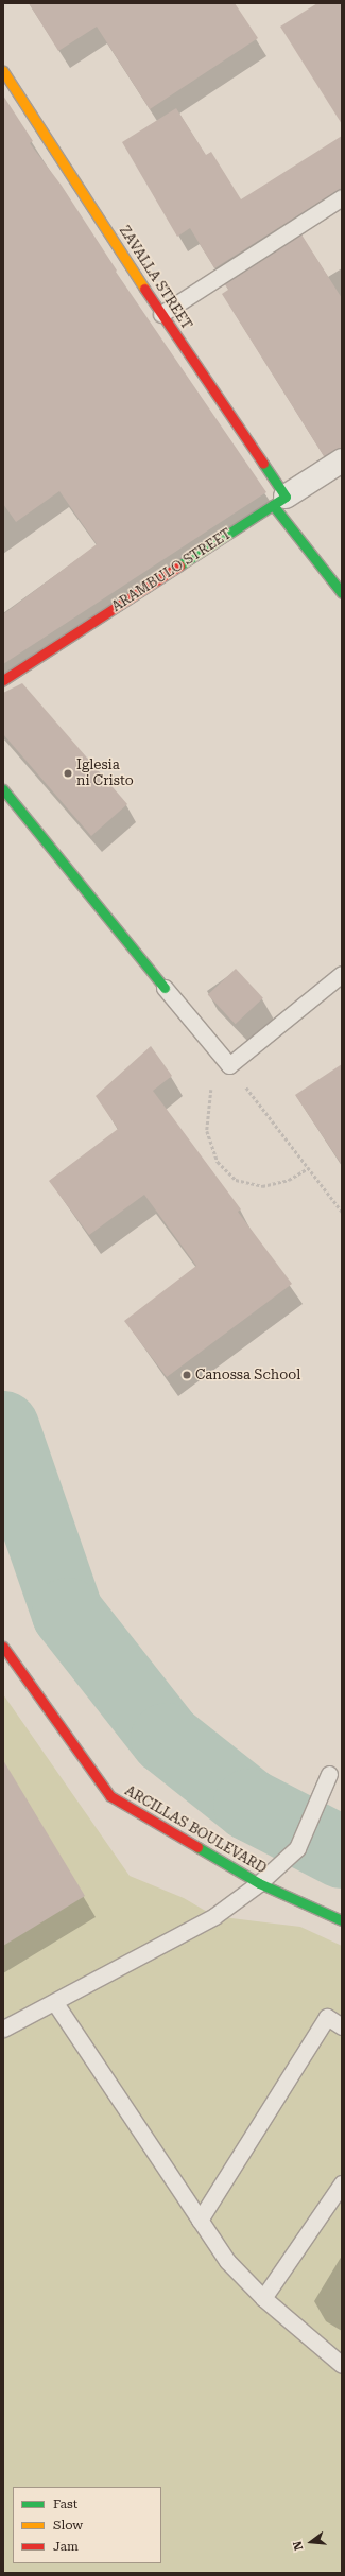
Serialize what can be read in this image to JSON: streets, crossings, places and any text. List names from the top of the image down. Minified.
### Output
{"streets":{"main road":["ZAVALLA STREET","ARAMBULO STREET","ARCILLAS BOULEVARD"]},"crossings":[["ZAVALLA STREET","ARAMBULO STREET"]],"places":["Iglesia ni Cristo","Canossa School"],"legend":["Fast","Slow","Jam"],"north":"left"}
